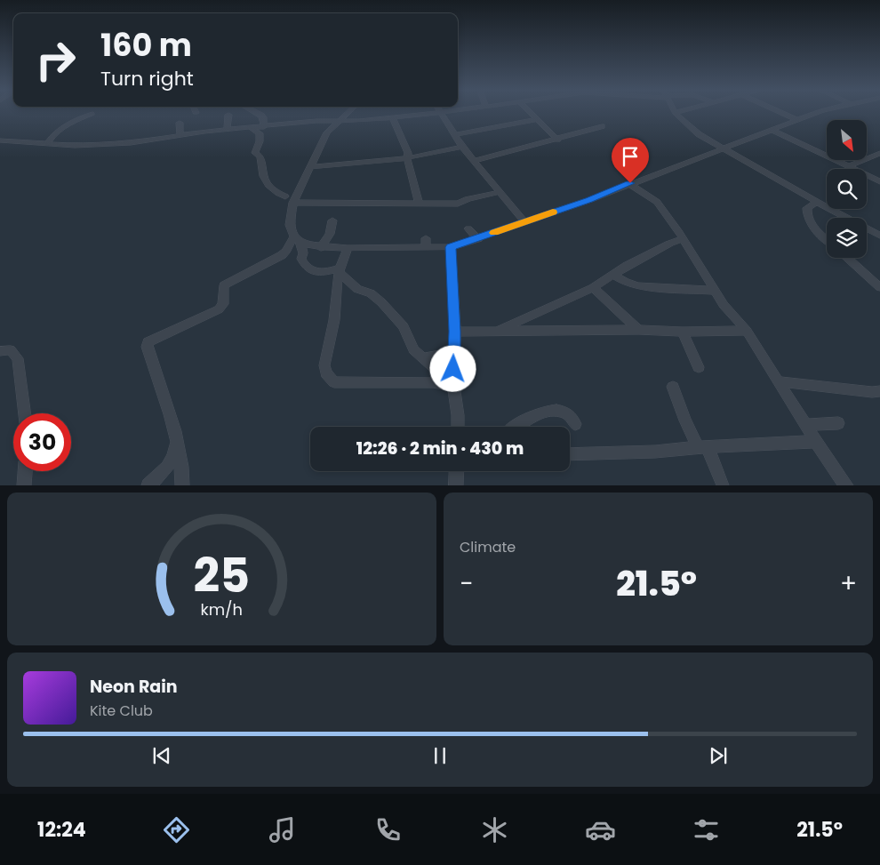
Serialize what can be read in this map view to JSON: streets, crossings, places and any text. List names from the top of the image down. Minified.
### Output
{"north":"bottom right","page":{"turn":["160 m","Turn right"],"limit":"30","trip":"12:26 · 2 min · 430 m","tile":"Climate","heat":["−","21.5°","+"],"song":["Neon Rain","Kite Club"],"tabs":["12:24","21.5°"],"gauge":["25","km/h"]}}
